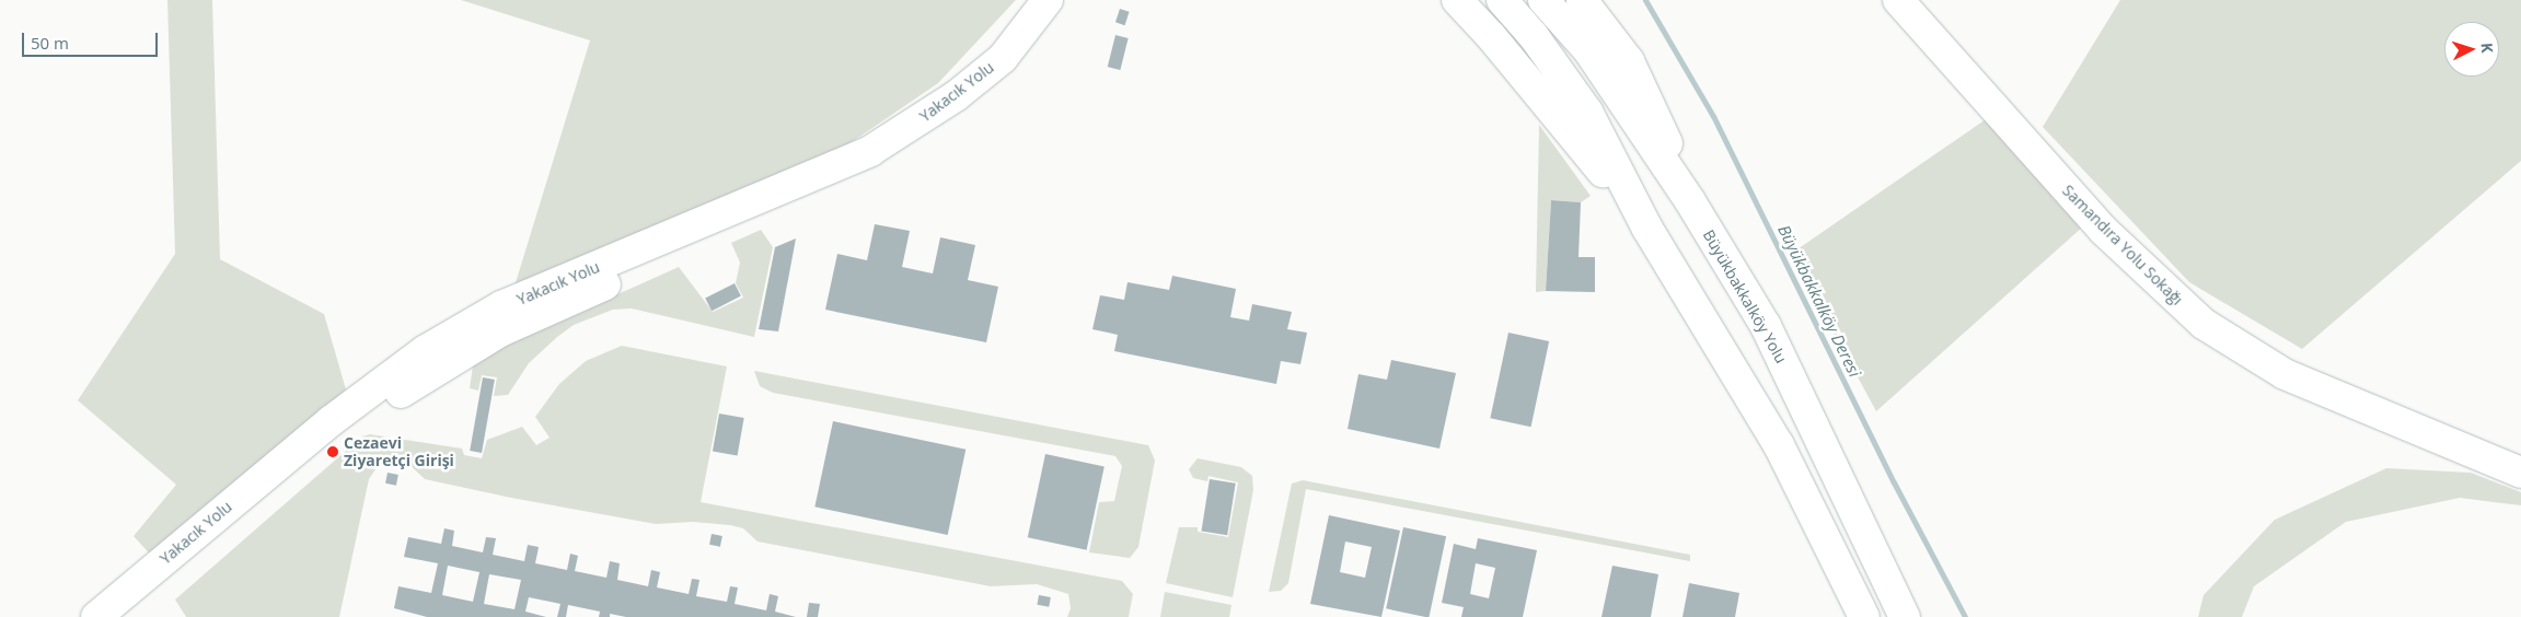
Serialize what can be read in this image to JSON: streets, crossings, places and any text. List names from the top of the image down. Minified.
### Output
{"streets":{"main road":["Yakacık Yolu","Samandıra Yolu Sokağı","Büyükbakkalköy Yolu"]},"water":["Büyükbakkalköy Deresi"],"places":["Cezaevi Ziyaretçi Girişi"],"scale_bar":"50 m","north":"right"}
